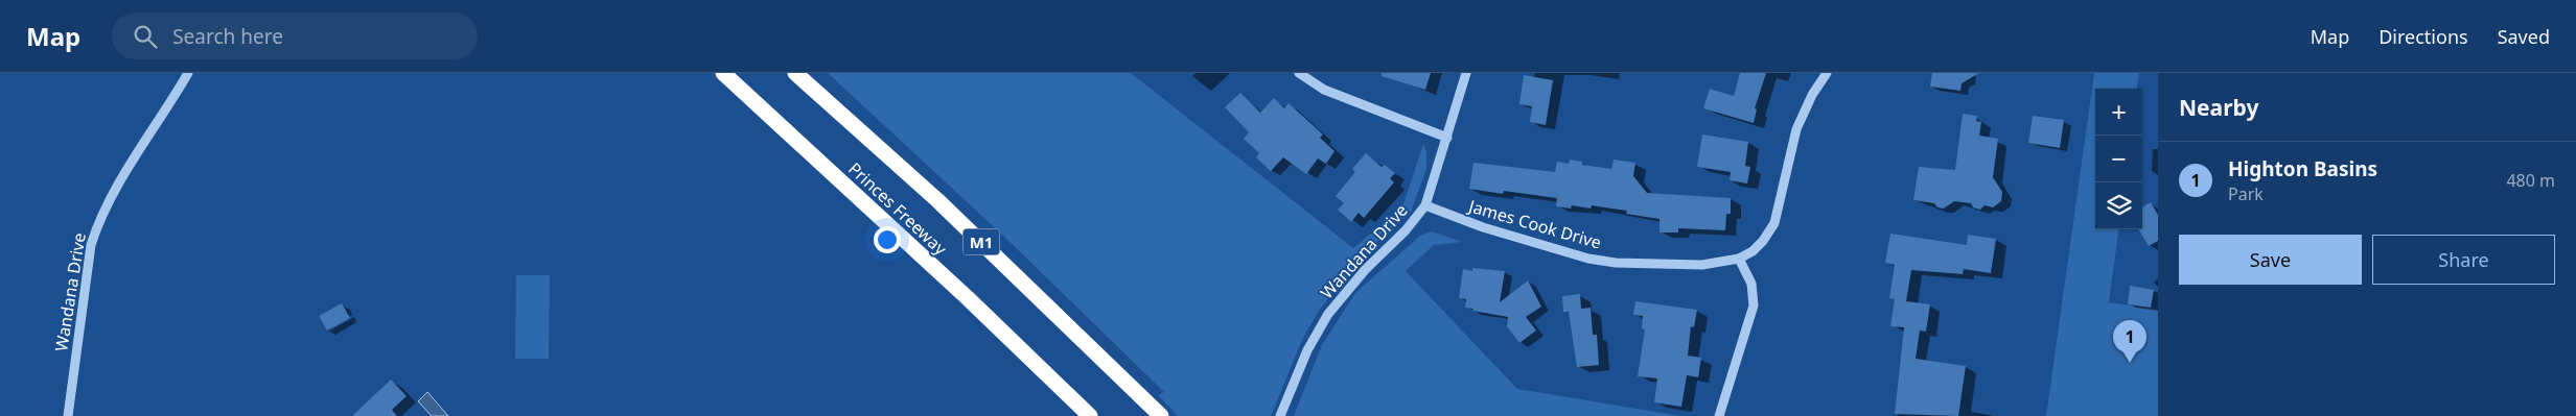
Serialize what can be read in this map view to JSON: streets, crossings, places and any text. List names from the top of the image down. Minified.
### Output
{"streets":{"highway":["Princes Freeway","M1"],"street":["James Cook Drive","Wandana Drive"]},"crossings":[["James Cook Drive","Wandana Drive"]],"page":{"header":"Map","search":"Search here","nav":["Map","Directions","Saved"],"heading":"Nearby","map_buttons":["+","−"],"list":[{"mark":"1","name":"Highton Basins","note":"Park","value":"480 m"}],"buttons":["Save","Share"],"pins":"1"}}
